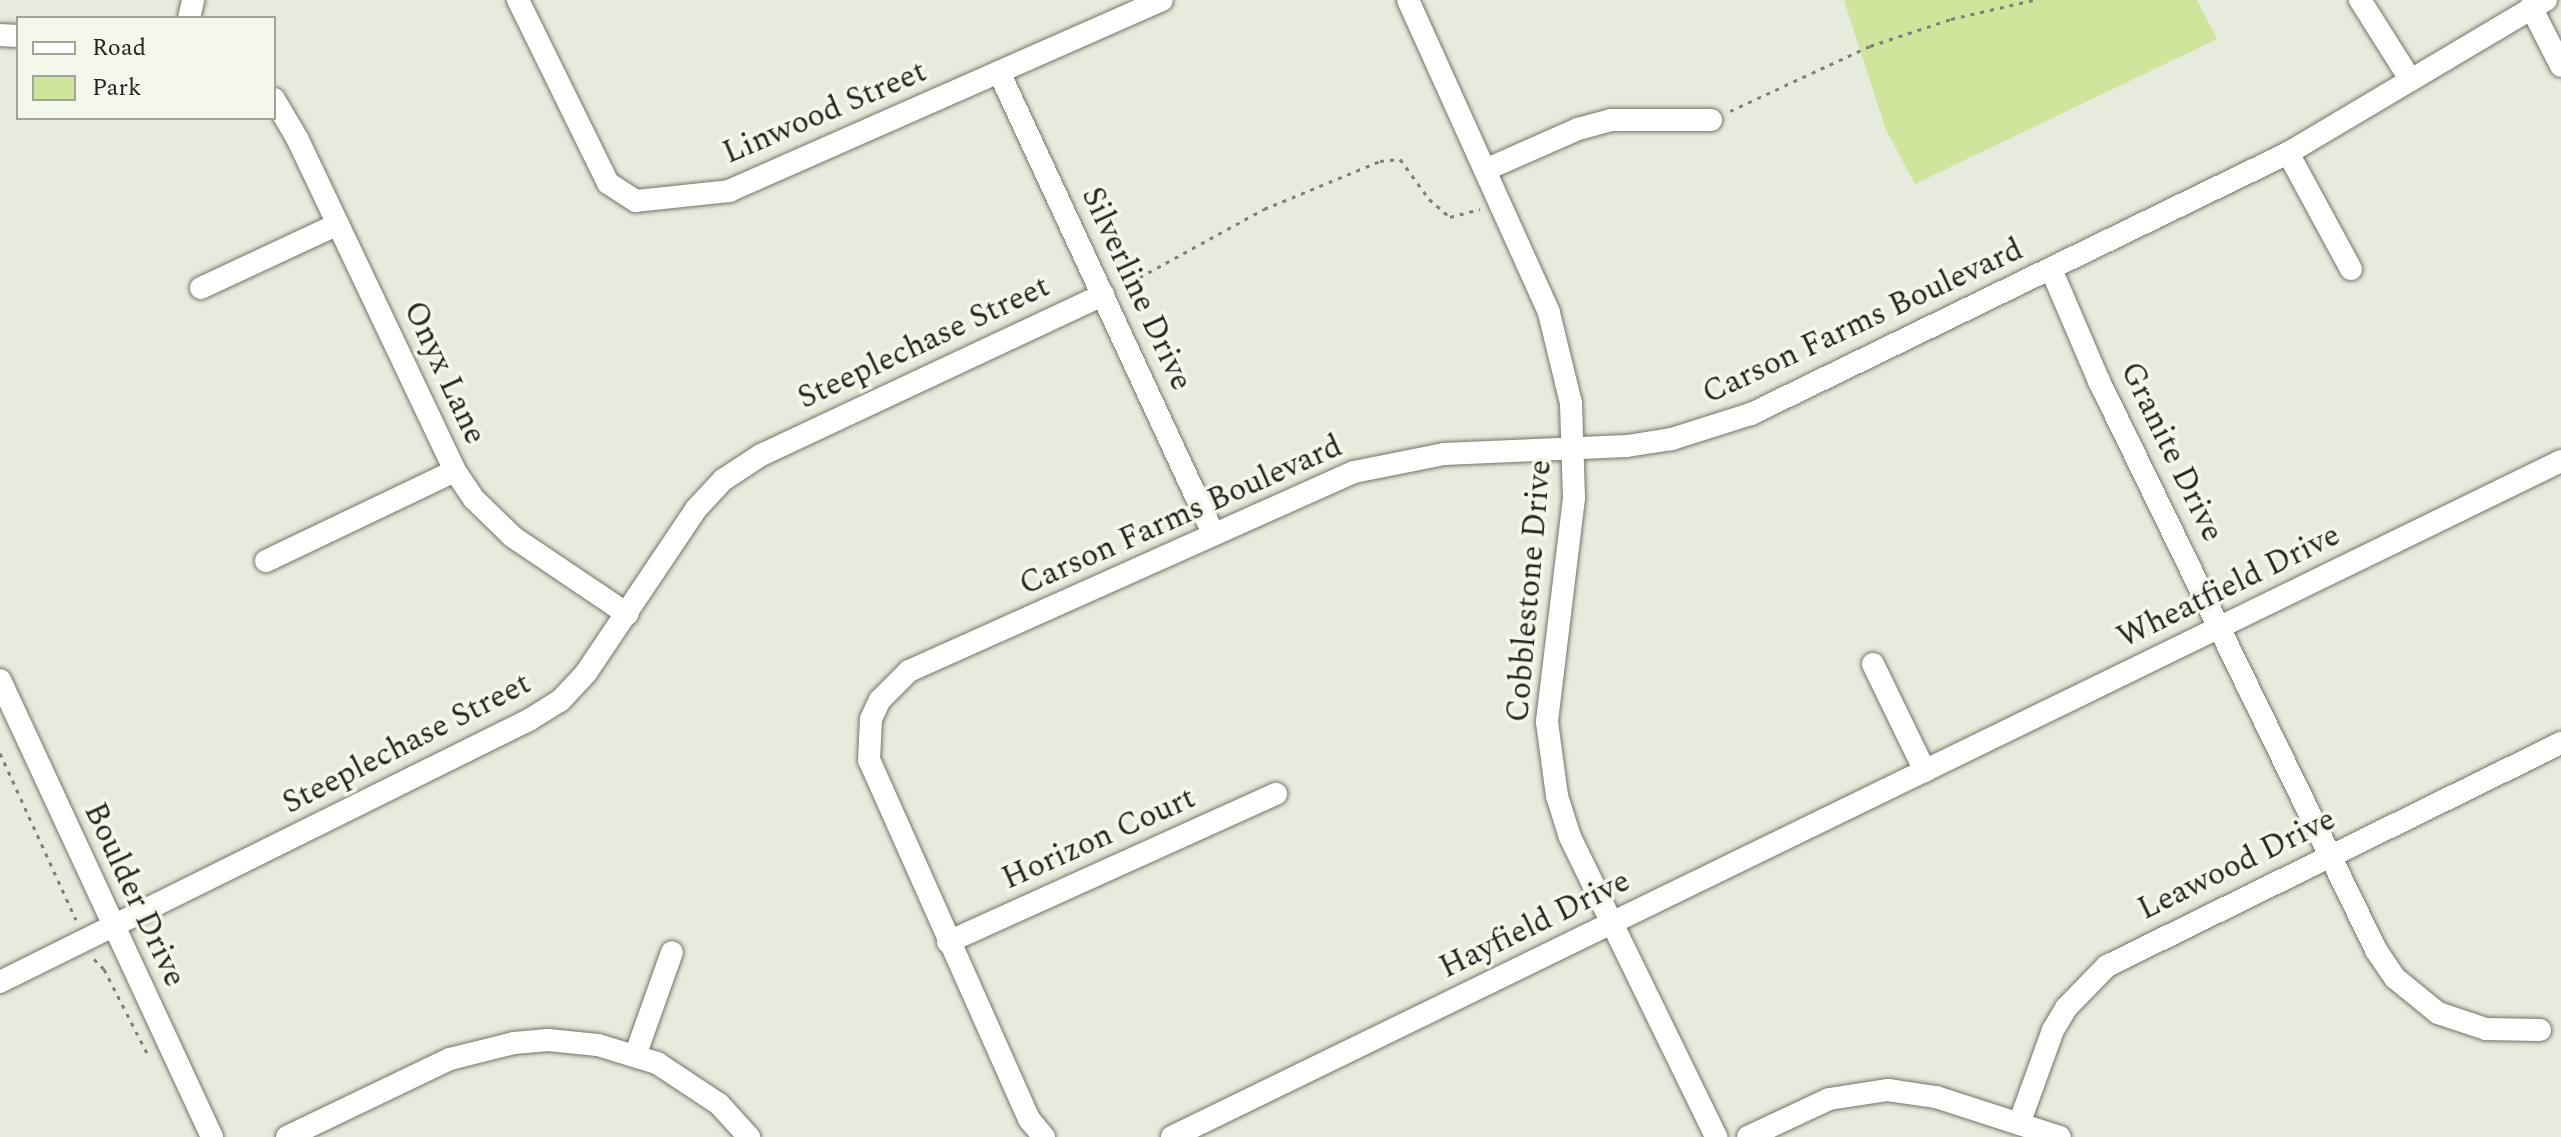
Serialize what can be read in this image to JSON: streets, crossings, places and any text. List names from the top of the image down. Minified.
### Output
{"streets":{"street":["Linwood Street","Silverline Drive","Carson Farms Boulevard","Steeplechase Street","Onyx Lane","Granite Drive","Wheatfield Drive","Cobblestone Drive","Horizon Court","Leawood Drive","Boulder Drive","Hayfield Drive"]},"crossings":[["Linwood Street","Silverline Drive"],["Silverline Drive","Carson Farms Boulevard"],["Silverline Drive","Steeplechase Street"],["Carson Farms Boulevard","Granite Drive"],["Carson Farms Boulevard","Cobblestone Drive"],["Carson Farms Boulevard","Horizon Court"],["Steeplechase Street","Onyx Lane"],["Steeplechase Street","Boulder Drive"],["Granite Drive","Wheatfield Drive"],["Granite Drive","Leawood Drive"],["Wheatfield Drive","Hayfield Drive"],["Cobblestone Drive","Hayfield Drive"]],"legend":["Road","Park"]}
